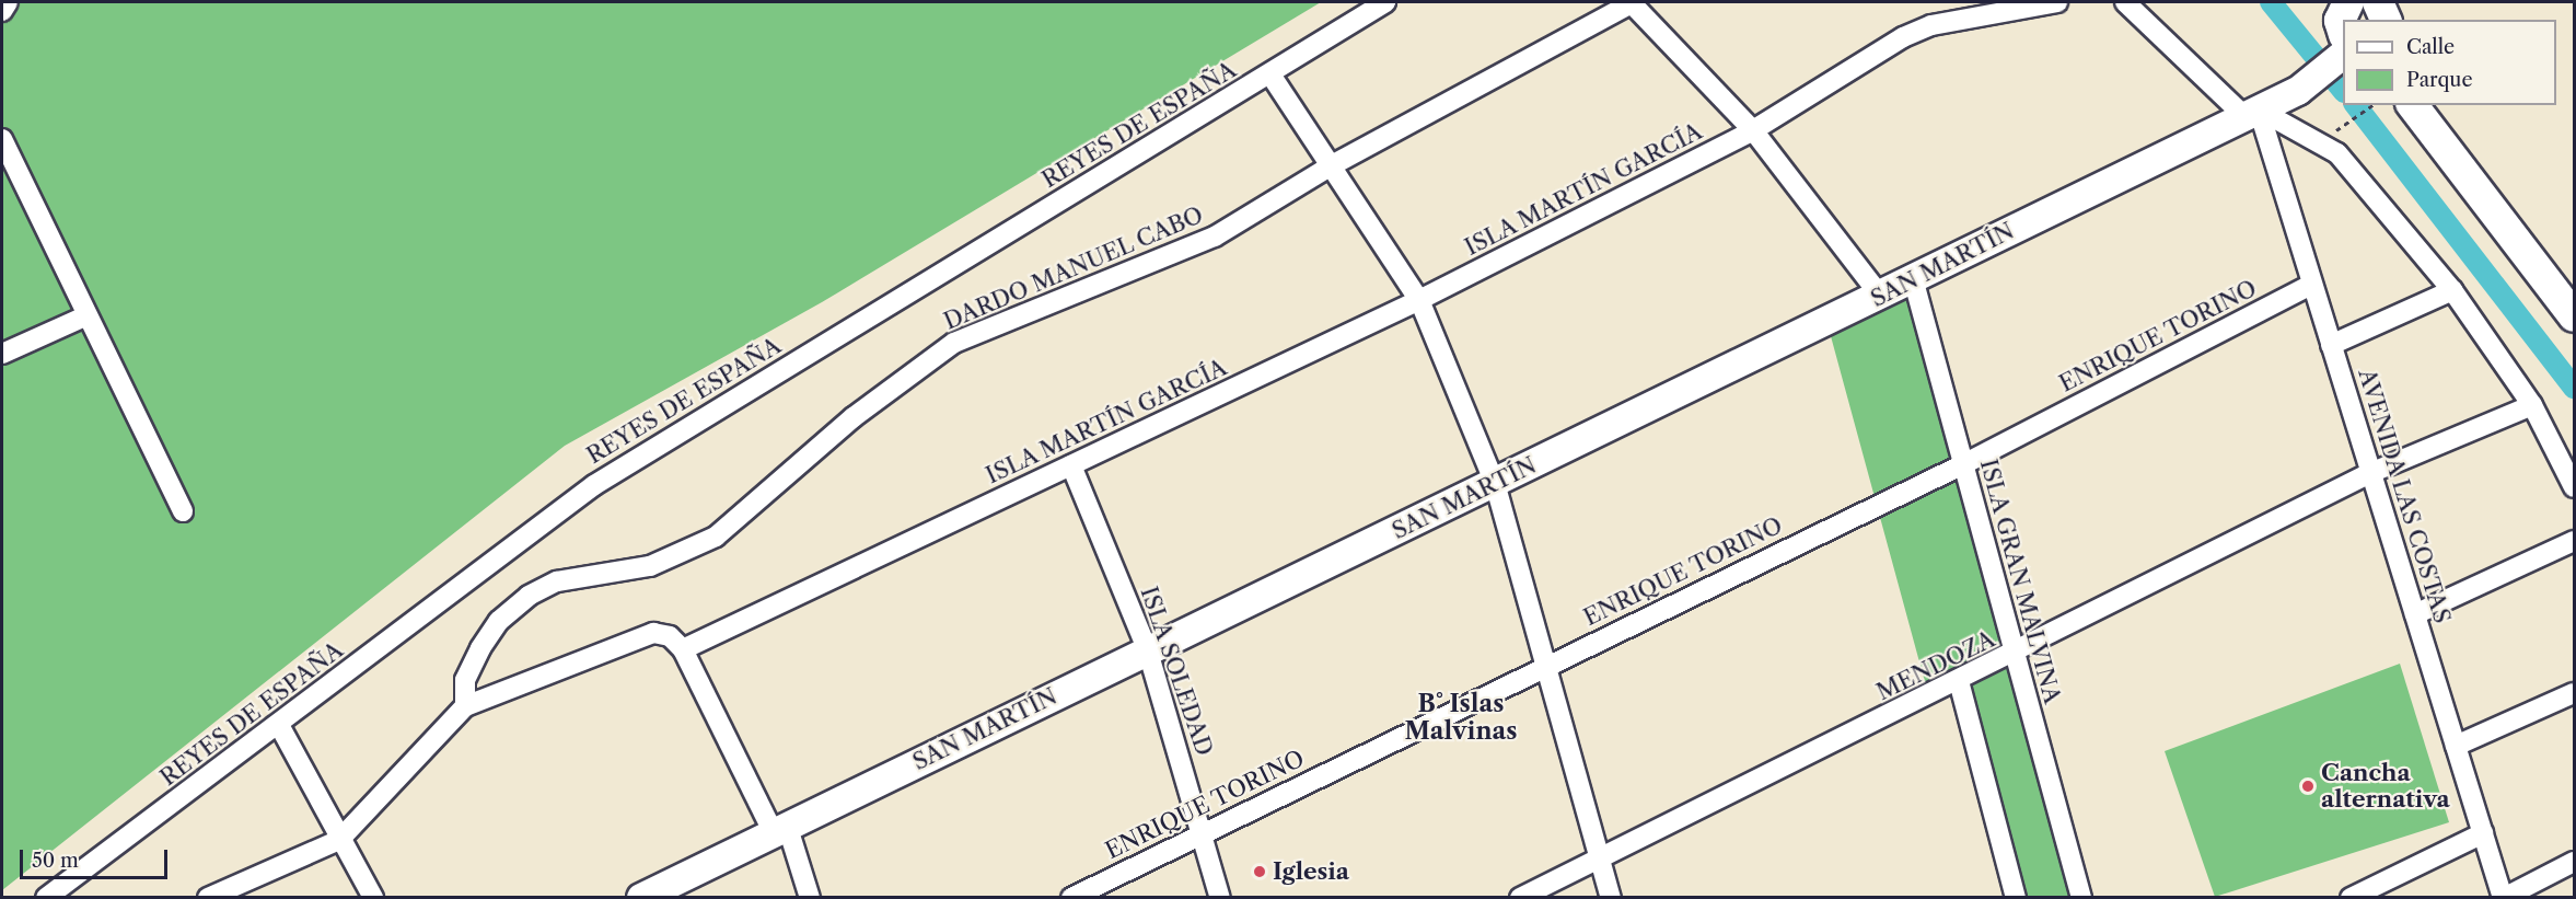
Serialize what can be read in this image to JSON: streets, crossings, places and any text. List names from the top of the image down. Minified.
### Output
{"streets":{"main road":["SAN MARTÍN"],"street":["REYES DE ESPAÑA","ISLA MARTÍN GARCÍA","DARDO MANUEL CABO","ENRIQUE TORINO","AVENIDA LAS COSTAS","ISLA GRAN MALVINA","MENDOZA","ISLA SOLEDAD"]},"crossings":[["ISLA MARTÍN GARCÍA","ISLA SOLEDAD"],["SAN MARTÍN","AVENIDA LAS COSTAS"],["SAN MARTÍN","ISLA GRAN MALVINA"],["SAN MARTÍN","ISLA SOLEDAD"],["ENRIQUE TORINO","AVENIDA LAS COSTAS"],["ENRIQUE TORINO","ISLA GRAN MALVINA"],["ENRIQUE TORINO","ISLA SOLEDAD"],["AVENIDA LAS COSTAS","MENDOZA"],["ISLA GRAN MALVINA","MENDOZA"]],"districts":["B° Islas Malvinas"],"places":["Cancha alternativa","Iglesia"],"legend":["Calle","Parque"],"scale_bar":"50 m"}
